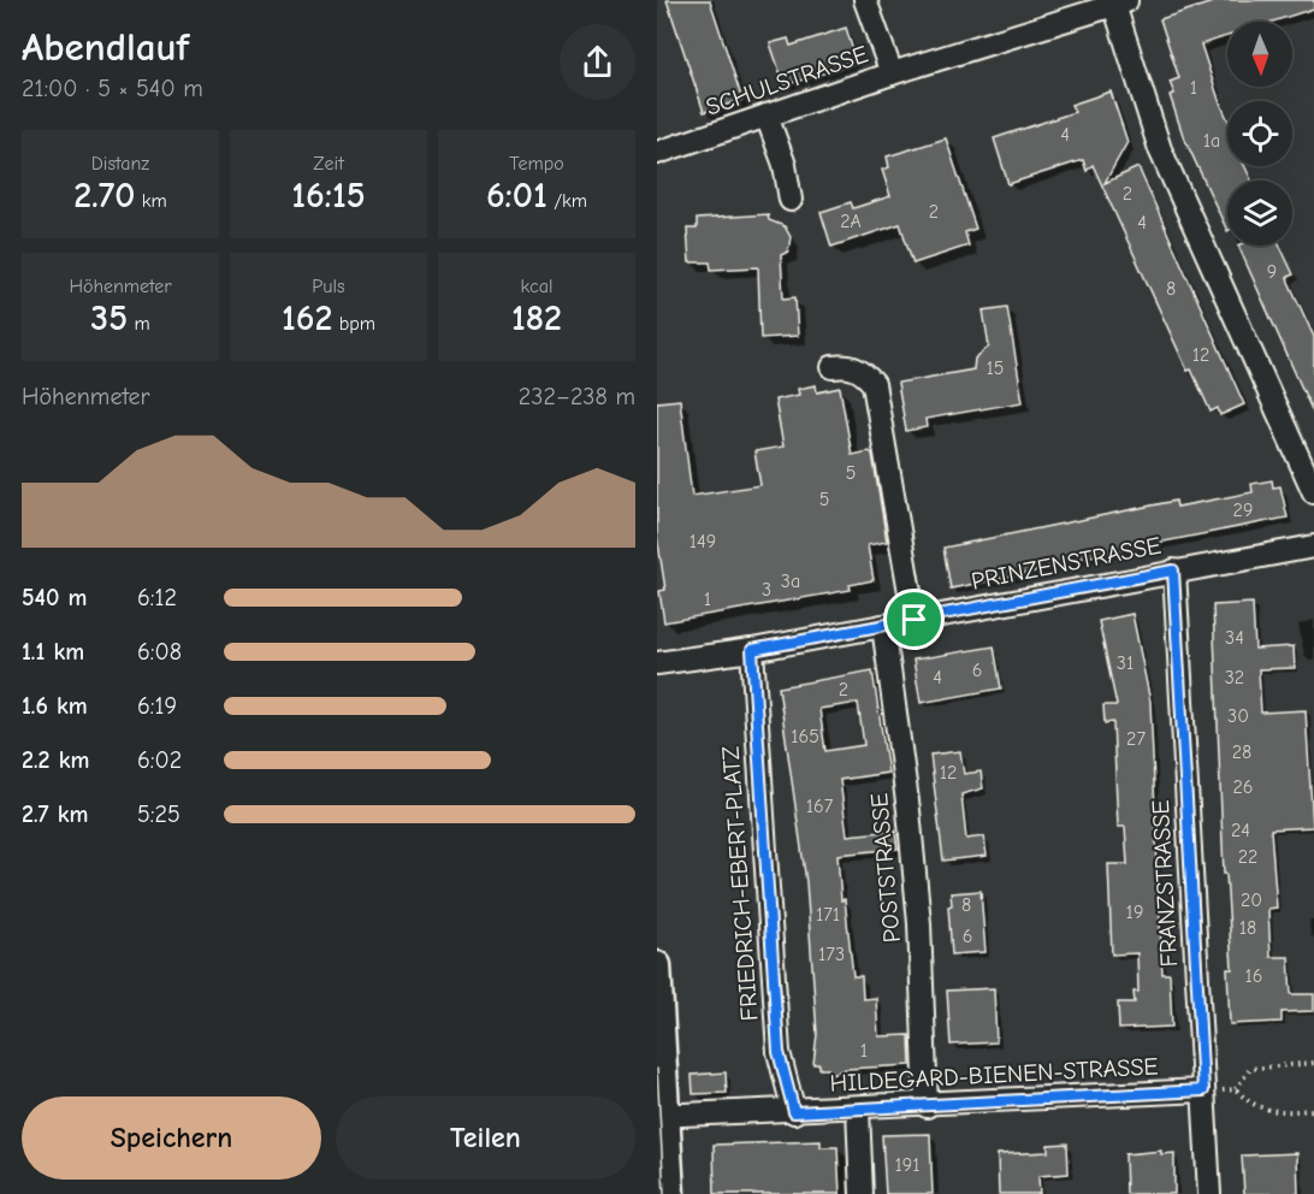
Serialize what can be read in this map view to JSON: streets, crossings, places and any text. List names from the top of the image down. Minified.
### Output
{"streets":{"street":["SCHULSTRASSE","PRINZENSTRASSE","POSTSTRASSE","FRIEDRICH-EBERT-PLATZ","FRANZSTRASSE","HILDEGARD-BIENEN-STRASSE"]},"crossings":[["PRINZENSTRASSE","POSTSTRASSE"],["PRINZENSTRASSE","FRIEDRICH-EBERT-PLATZ"],["PRINZENSTRASSE","FRANZSTRASSE"],["POSTSTRASSE","HILDEGARD-BIENEN-STRASSE"],["FRIEDRICH-EBERT-PLATZ","HILDEGARD-BIENEN-STRASSE"],["FRANZSTRASSE","HILDEGARD-BIENEN-STRASSE"]],"house_numbers":["1","4","1a","2","2","2A","4","9","8","12","15","5","5","29","149","3a","3","1","34","31","6","4","32","2","30","165","27","28","12","26","167","24","22","20","8","19","171","18","6","173","16","1","191"],"north":"bottom","page":{"heading":["Abendlauf","21:00 · 5 × 540 m"],"stats":[["Distanz","2.70 km"],["Zeit","16:15"],["Tempo","6:01 /km"],["Höhenmeter","35 m"],["Puls","162 bpm"],["kcal","182"]],"chart":["Höhenmeter","232–238 m"],"list":[{"name":"540 m","note":"6:12"},{"name":"1.1 km","note":"6:08"},{"name":"1.6 km","note":"6:19"},{"name":"2.2 km","note":"6:02"},{"name":"2.7 km","note":"5:25"}],"buttons":["Speichern","Teilen"]}}
